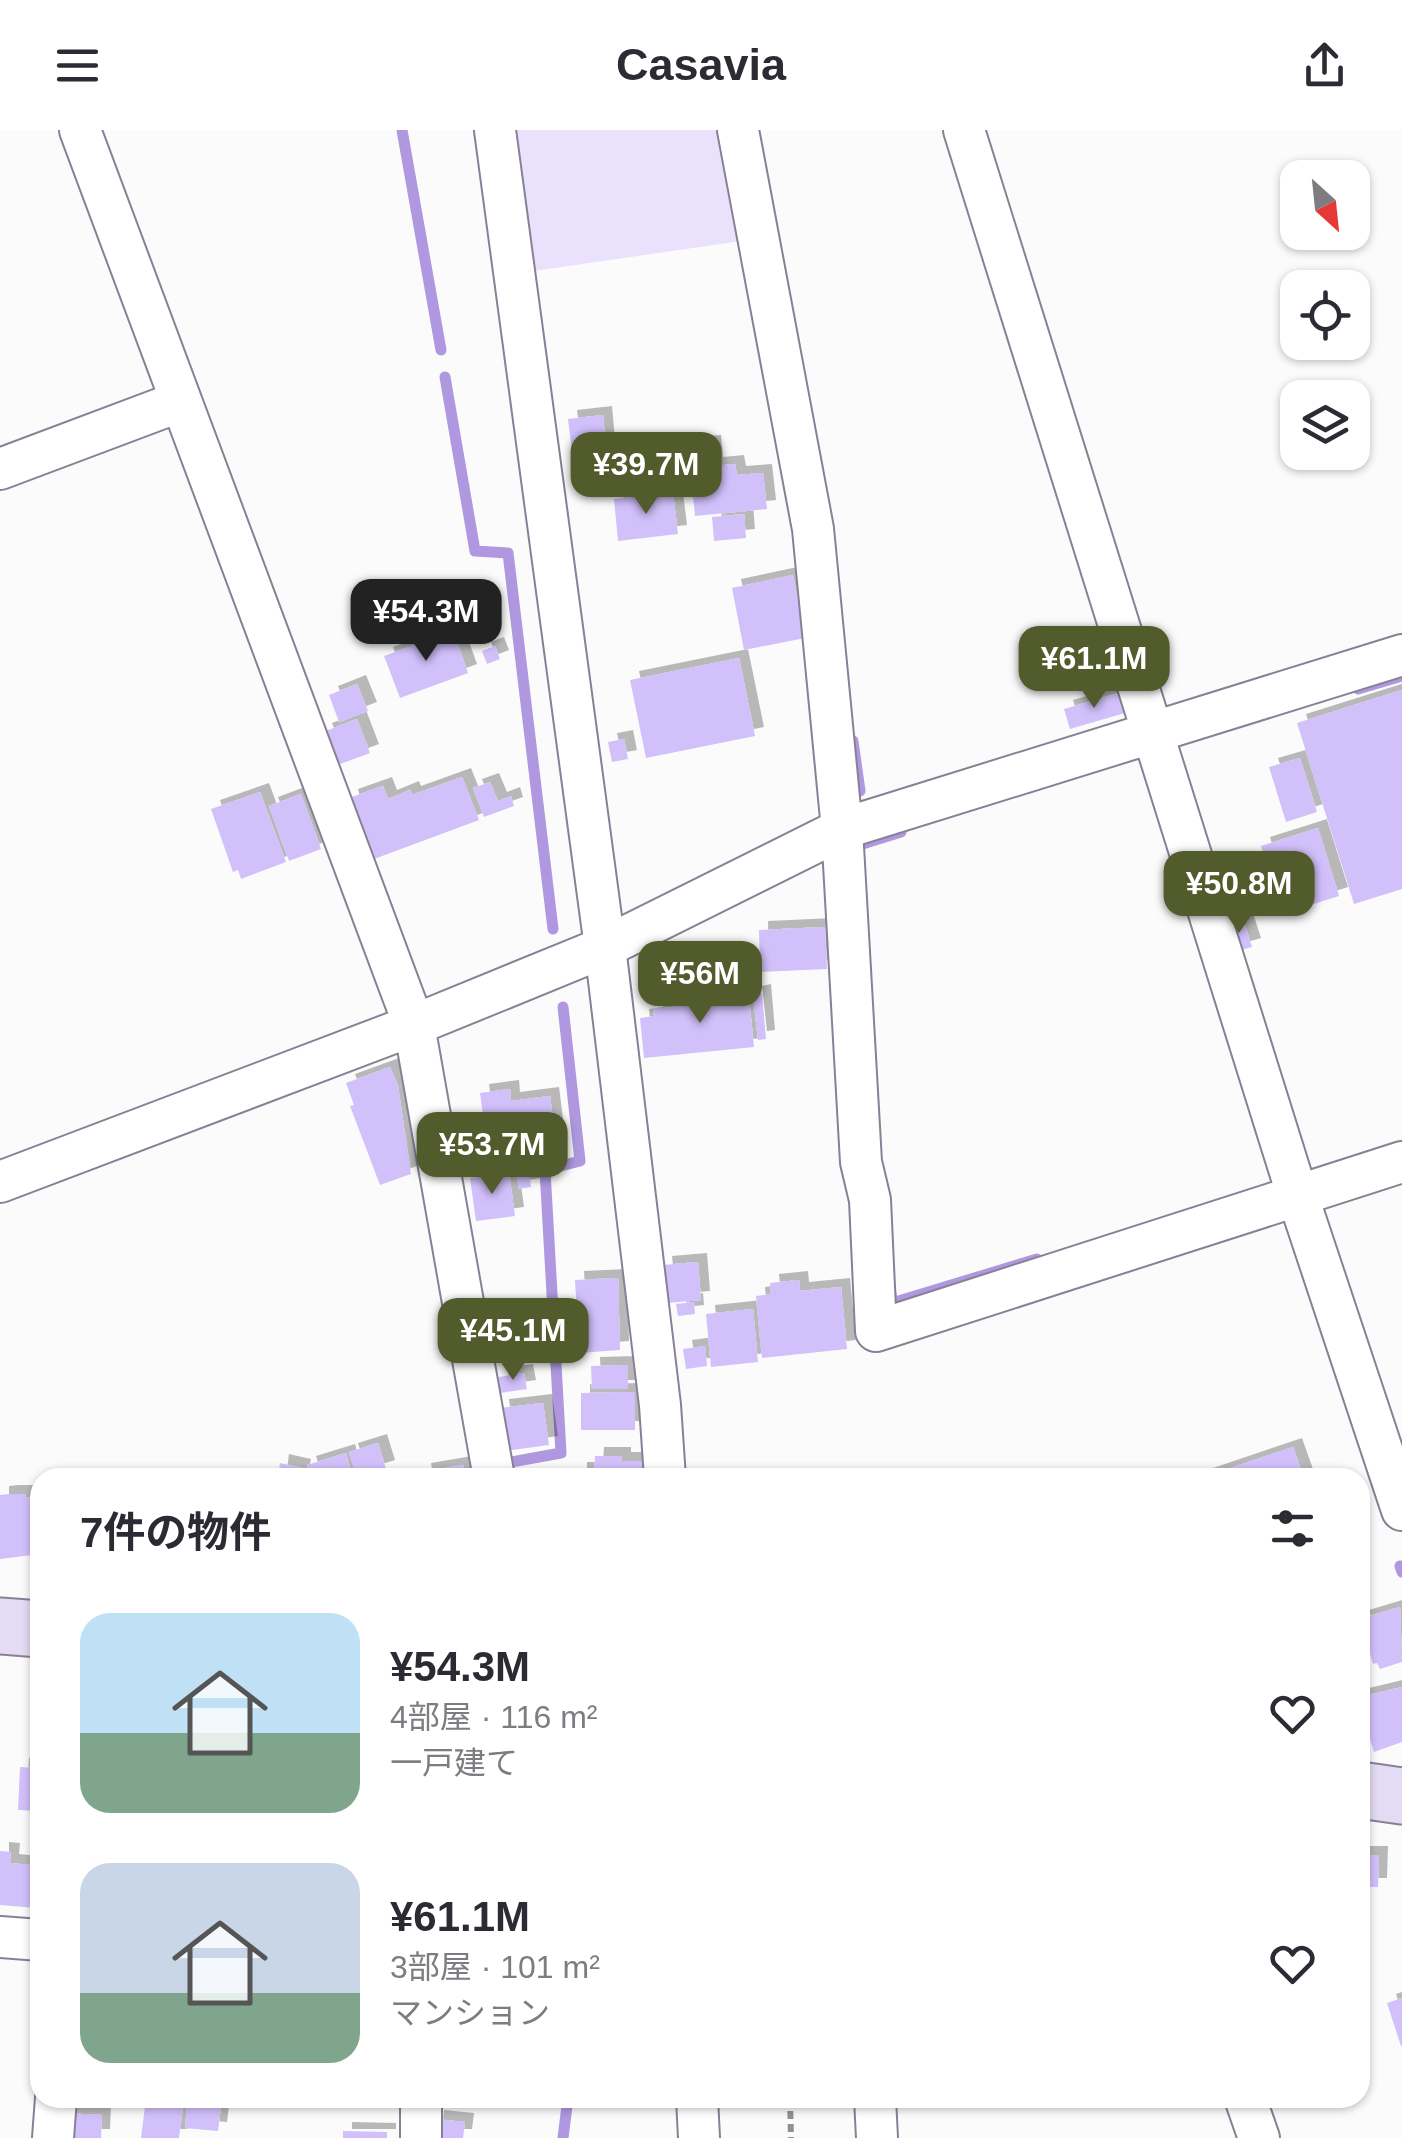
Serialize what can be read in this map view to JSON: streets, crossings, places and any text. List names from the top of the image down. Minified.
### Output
{"north":"bottom right","page":{"header":"Casavia","price":["¥39.7M","¥54.3M","¥61.1M","¥50.8M","¥56M","¥53.7M","¥45.1M"],"heading":"7件の物件","list":[{"name":"¥54.3M","note":"4部屋 · 116 m² · 一戸建て"},{"name":"¥61.1M","note":"3部屋 · 101 m² · マンション"}]}}
